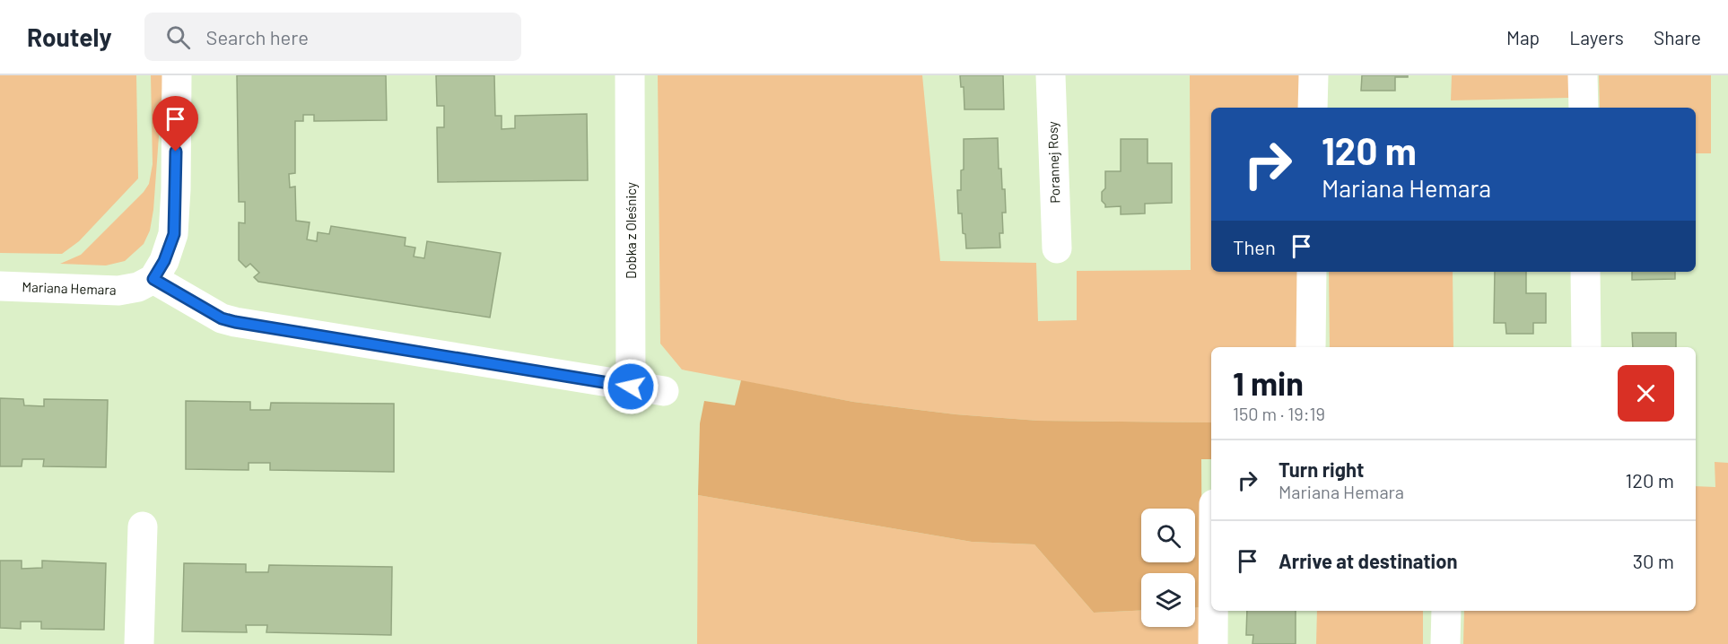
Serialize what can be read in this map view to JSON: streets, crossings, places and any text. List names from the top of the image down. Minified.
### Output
{"streets":{"street":["Porannej Rosy","Dobka z Oleśnicy","Mariana Hemara"]},"page":{"header":"Routely","search":"Search here","nav":["Map","Layers","Share"],"turn":["120 m","Mariana Hemara"],"then":"Then","heading":["1 min","150 m · 19:19"],"list":[{"name":"Turn right","note":"Mariana Hemara","value":"120 m"},{"name":"Arrive at destination","value":"30 m"}]}}
